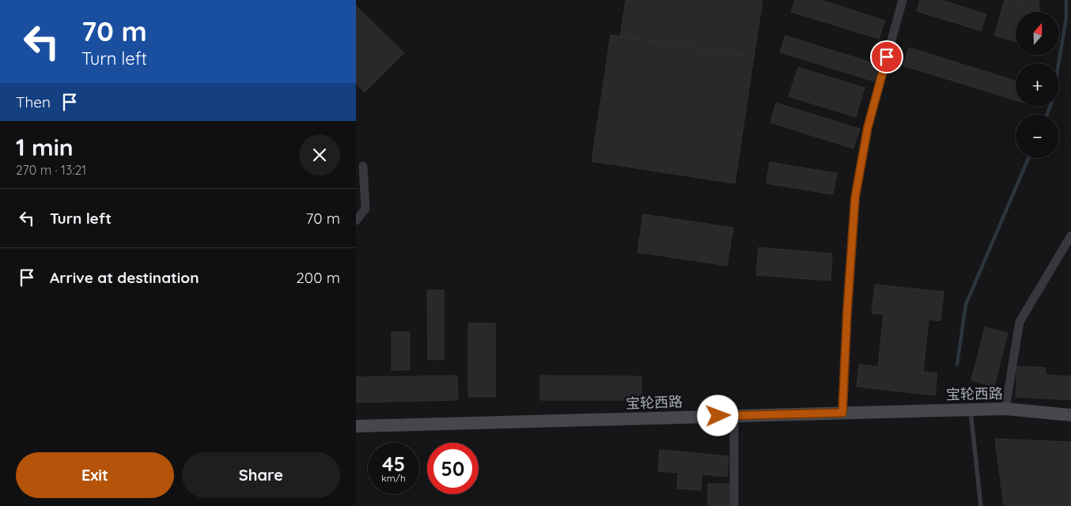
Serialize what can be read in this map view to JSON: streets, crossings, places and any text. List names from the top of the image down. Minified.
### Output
{"streets":{"main road":["宝轮西路"]},"north":"top","page":{"turn":["70 m","Turn left"],"map_buttons":["+","−"],"then":"Then","heading":["1 min","270 m · 13:21"],"list":[{"name":"Turn left","value":"70 m"},{"name":"Arrive at destination","value":"200 m"}],"speed":"45 km/h","limit":"50","buttons":["Exit","Share"]}}
